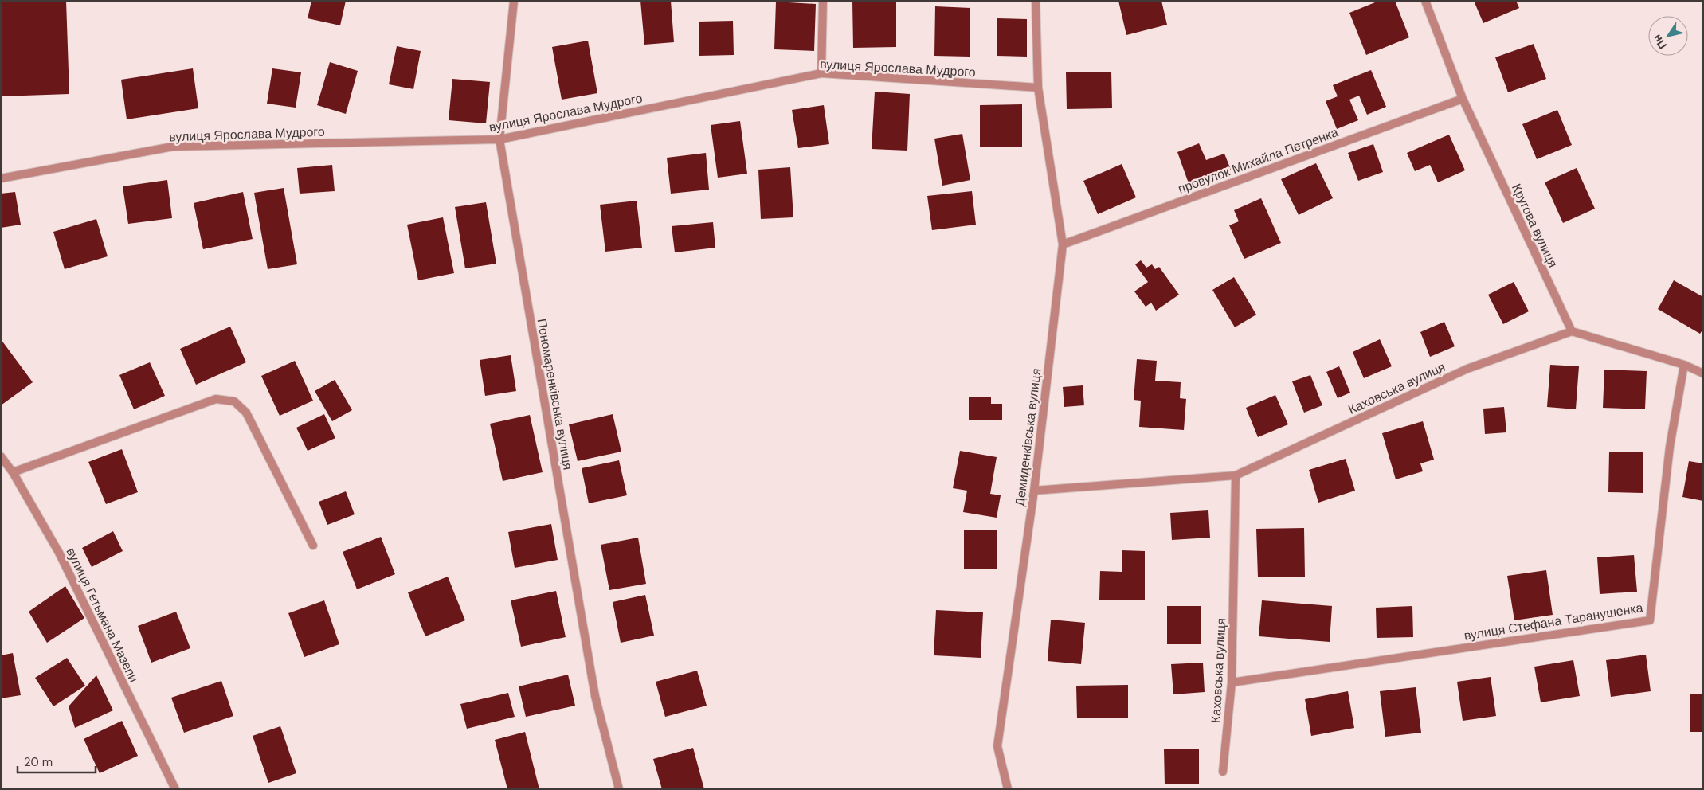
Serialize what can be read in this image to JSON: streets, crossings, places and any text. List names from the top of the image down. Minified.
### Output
{"streets":{"street":["вулиця Ярослава Мудрого","провулок Михайла Петренка","Кругова вулиця","Каховська вулиця","Пономаренківська вулиця","Демиденківська вулиця","вулиця Гетьмана Мазепи","вулиця Стефана Таранушенка"]},"crossings":[["вулиця Ярослава Мудрого","Пономаренківська вулиця"],["вулиця Ярослава Мудрого","Демиденківська вулиця"],["провулок Михайла Петренка","Кругова вулиця"],["провулок Михайла Петренка","Демиденківська вулиця"],["Кругова вулиця","Каховська вулиця"],["Каховська вулиця","Демиденківська вулиця"],["Каховська вулиця","вулиця Стефана Таранушенка"]],"scale_bar":"20 m","north":"bottom left"}
